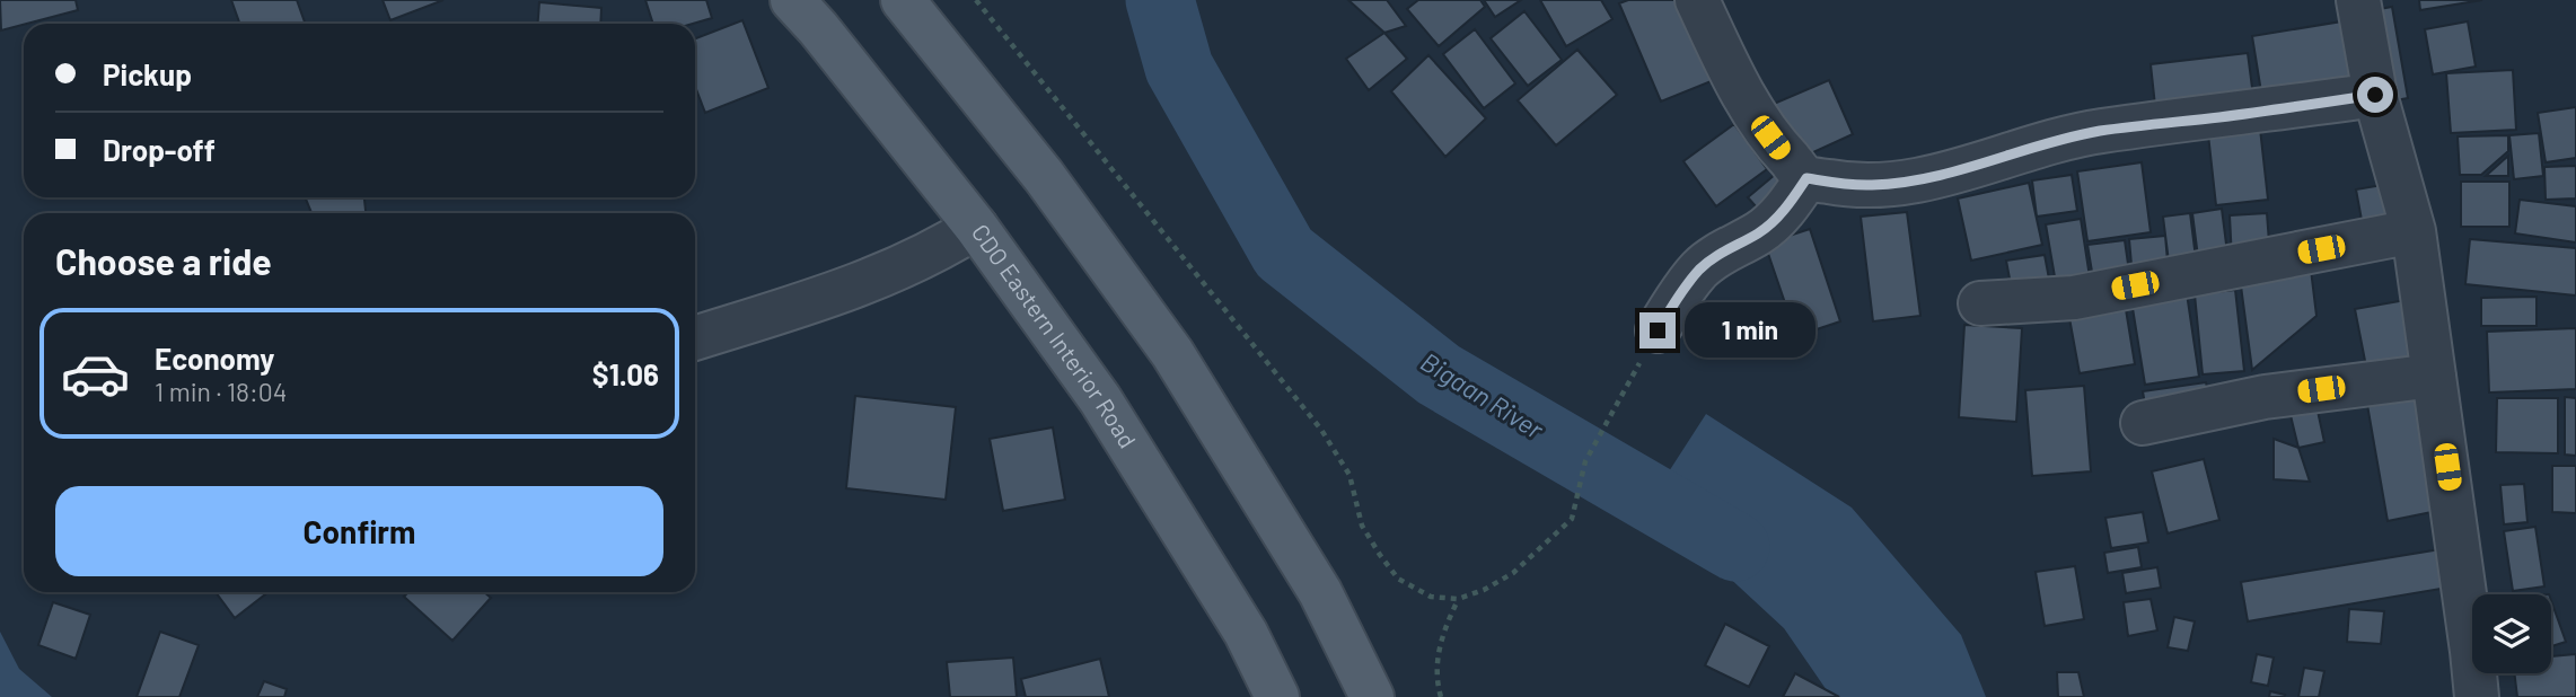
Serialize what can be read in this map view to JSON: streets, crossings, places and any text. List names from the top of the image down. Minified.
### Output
{"streets":{"main road":["CDO Eastern Interior Road"]},"water":["Bigaan River"],"page":{"banner":["Pickup","Drop-off"],"heading":"Choose a ride","bubble":"1 min","list":[{"name":"Economy","note":"1 min · 18:04","value":"$1.06"}],"buttons":"Confirm"}}
